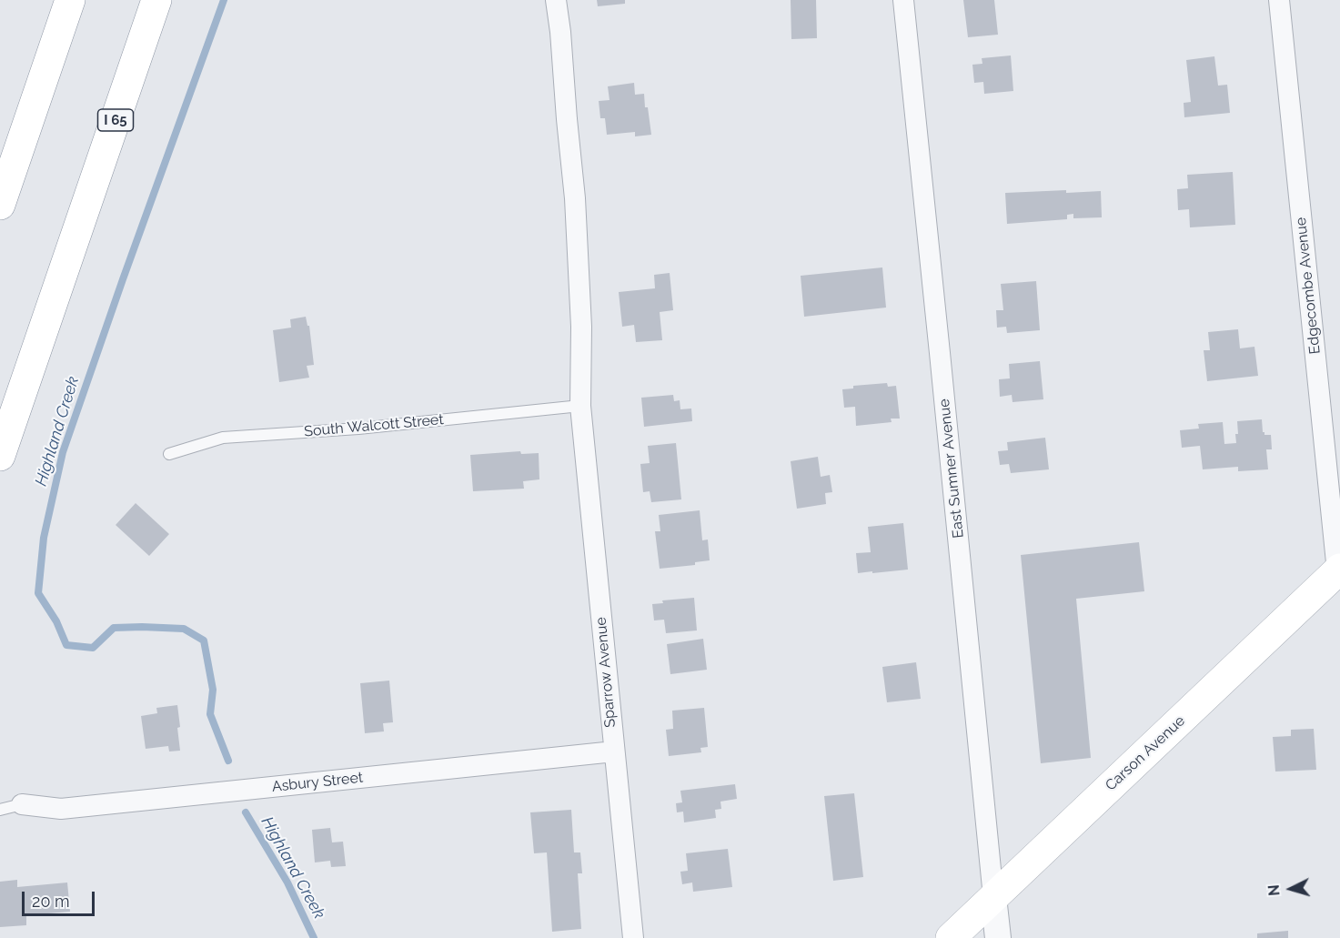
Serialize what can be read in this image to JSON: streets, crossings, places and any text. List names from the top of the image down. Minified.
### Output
{"streets":{"main road":["I 65","Carson Avenue"],"street":["Edgecombe Avenue","East Sumner Avenue","Sparrow Avenue","Asbury Street"],"lane":["South Walcott Street"]},"crossings":[["Edgecombe Avenue","Carson Avenue"],["South Walcott Street","Sparrow Avenue"],["East Sumner Avenue","Carson Avenue"],["Sparrow Avenue","Asbury Street"]],"water":["Highland Creek"],"scale_bar":"20 m","north":"left"}
